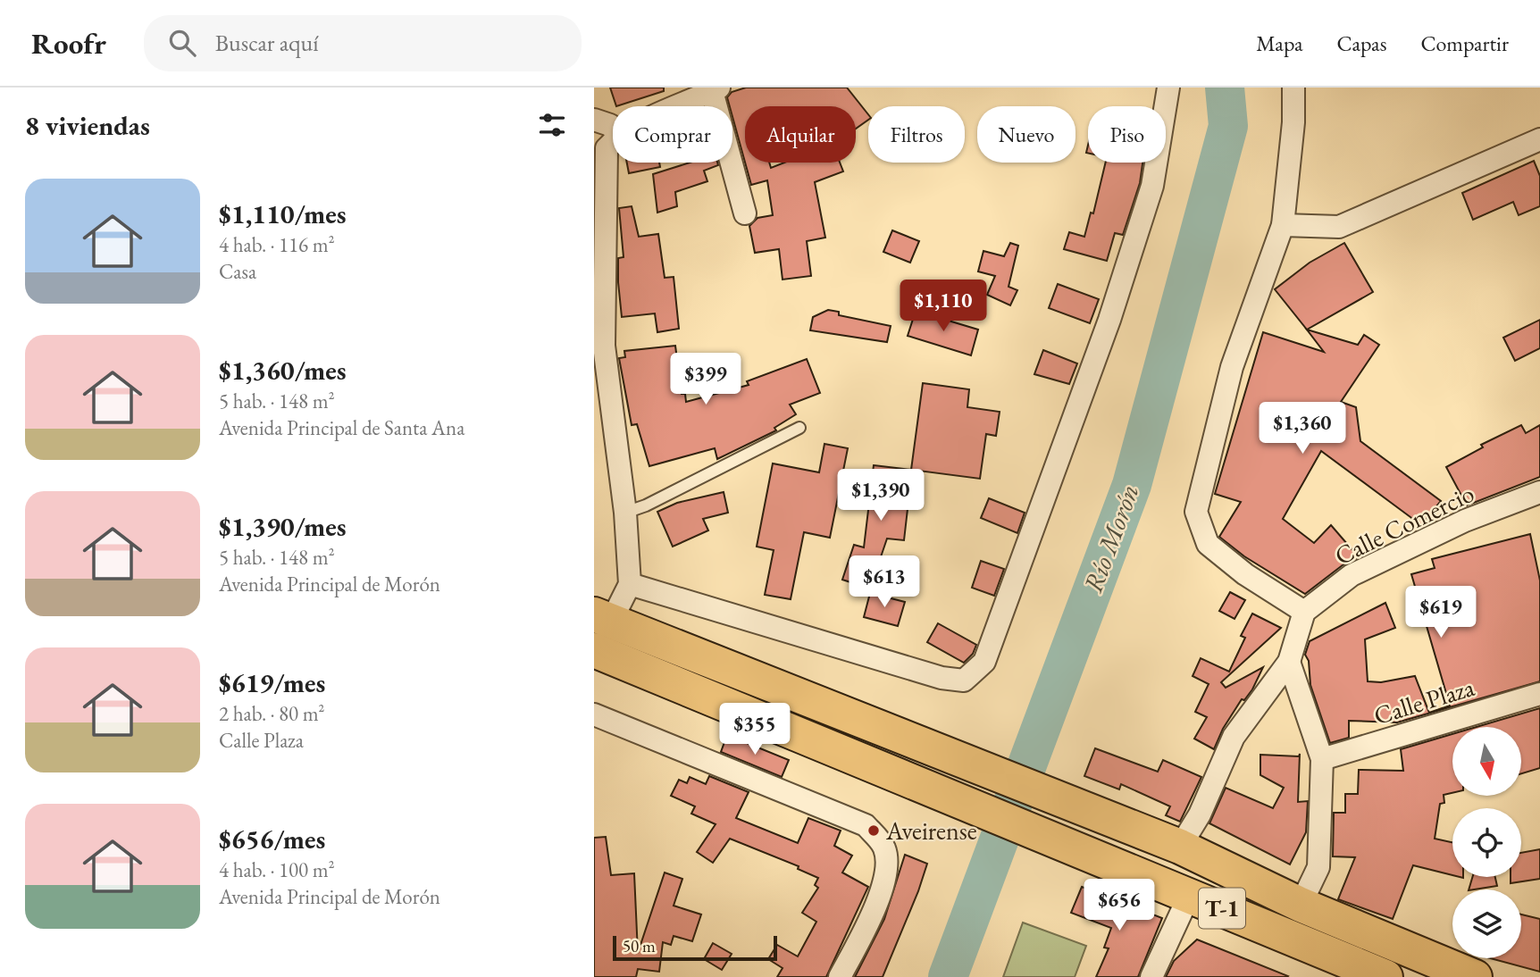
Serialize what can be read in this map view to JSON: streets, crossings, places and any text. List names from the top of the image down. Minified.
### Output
{"streets":{"main road":["T-1"],"street":["Calle Comercio","Calle Plaza"]},"water":["Río Morón"],"places":["Aveirense"],"scale_bar":"50 m","north":"bottom","page":{"header":"Roofr","search":"Buscar aquí","nav":["Mapa","Capas","Compartir"],"heading":"8 viviendas","chip":["Comprar","Alquilar","Filtros","Nuevo","Piso"],"list":[{"name":"$1,110/mes","note":"4 hab. · 116 m² · Casa"},{"name":"$1,360/mes","note":"5 hab. · 148 m² · Avenida Principal de Santa Ana"},{"name":"$1,390/mes","note":"5 hab. · 148 m² · Avenida Principal de Morón"},{"name":"$619/mes","note":"2 hab. · 80 m² · Calle Plaza"},{"name":"$656/mes","note":"4 hab. · 100 m² · Avenida Principal de Morón"}],"price":["$1,110","$399","$1,360","$1,390","$613","$619","$355","$656"],"scale":"50 m"}}
